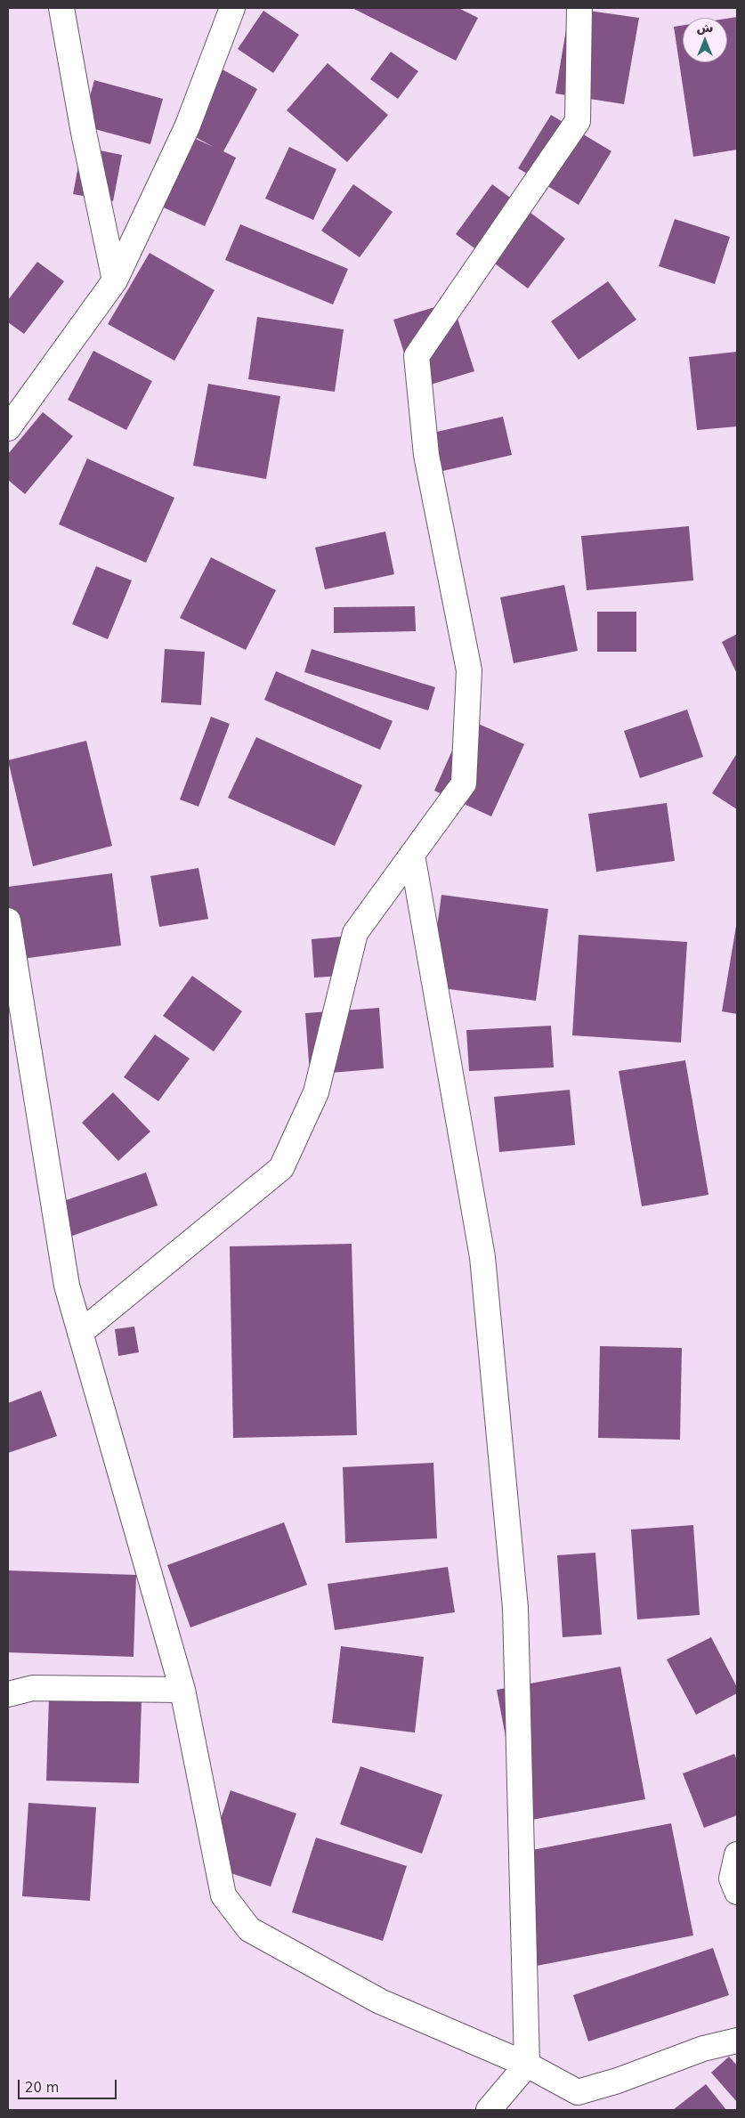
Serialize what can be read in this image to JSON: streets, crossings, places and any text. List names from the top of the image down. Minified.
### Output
{"scale_bar":"20 m","north":"top"}
